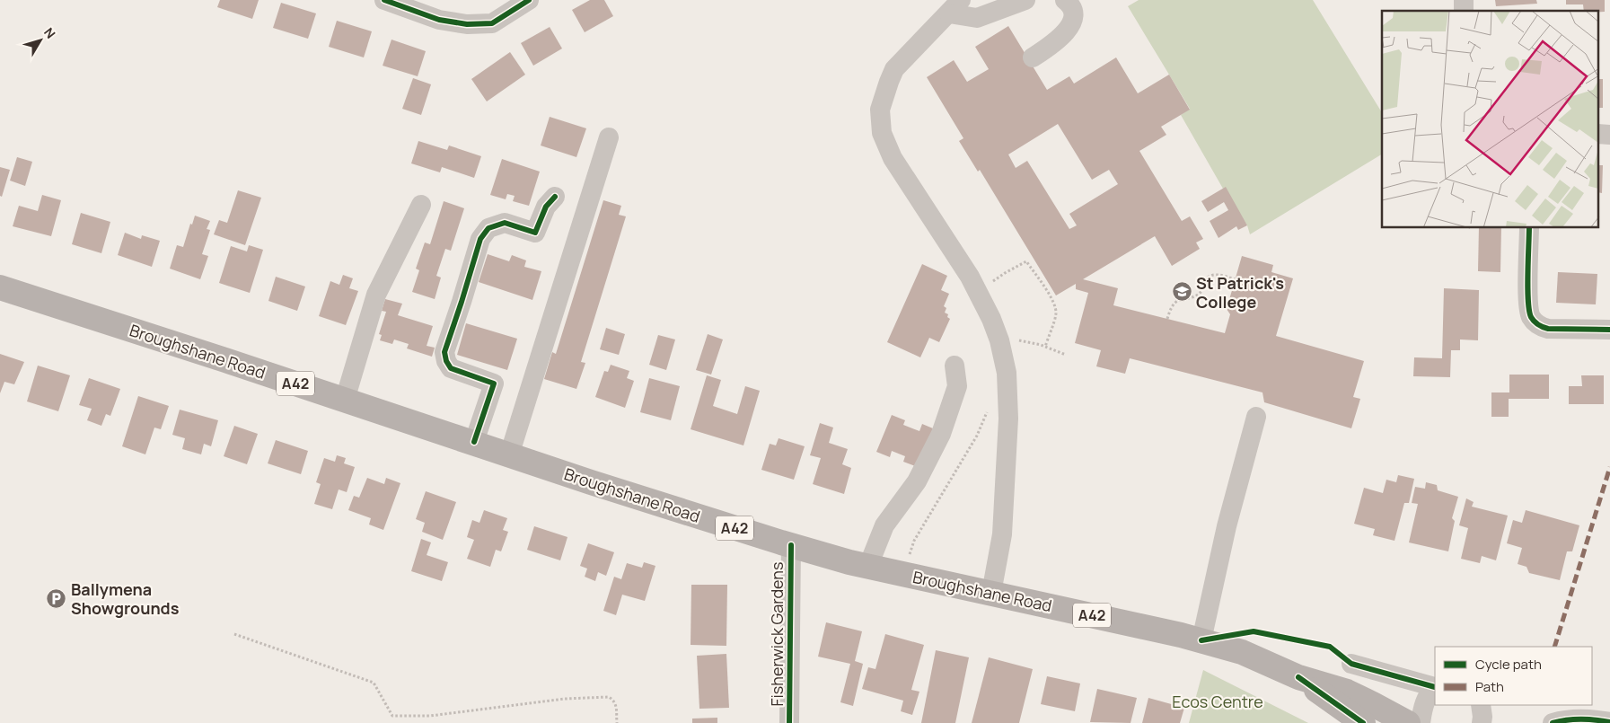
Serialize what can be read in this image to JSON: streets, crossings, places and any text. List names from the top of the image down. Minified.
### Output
{"streets":{"main road":["Broughshane Road","A42"],"street":["Fisherwick Gardens"]},"crossings":[["Broughshane Road","A42"],["Broughshane Road","Fisherwick Gardens"]],"parks":["Ecos Centre"],"places":{"school or university":["St Patrick's College"],"parking":["Ballymena Showgrounds"]},"legend":["Cycle path","Path"],"north":"top right"}
